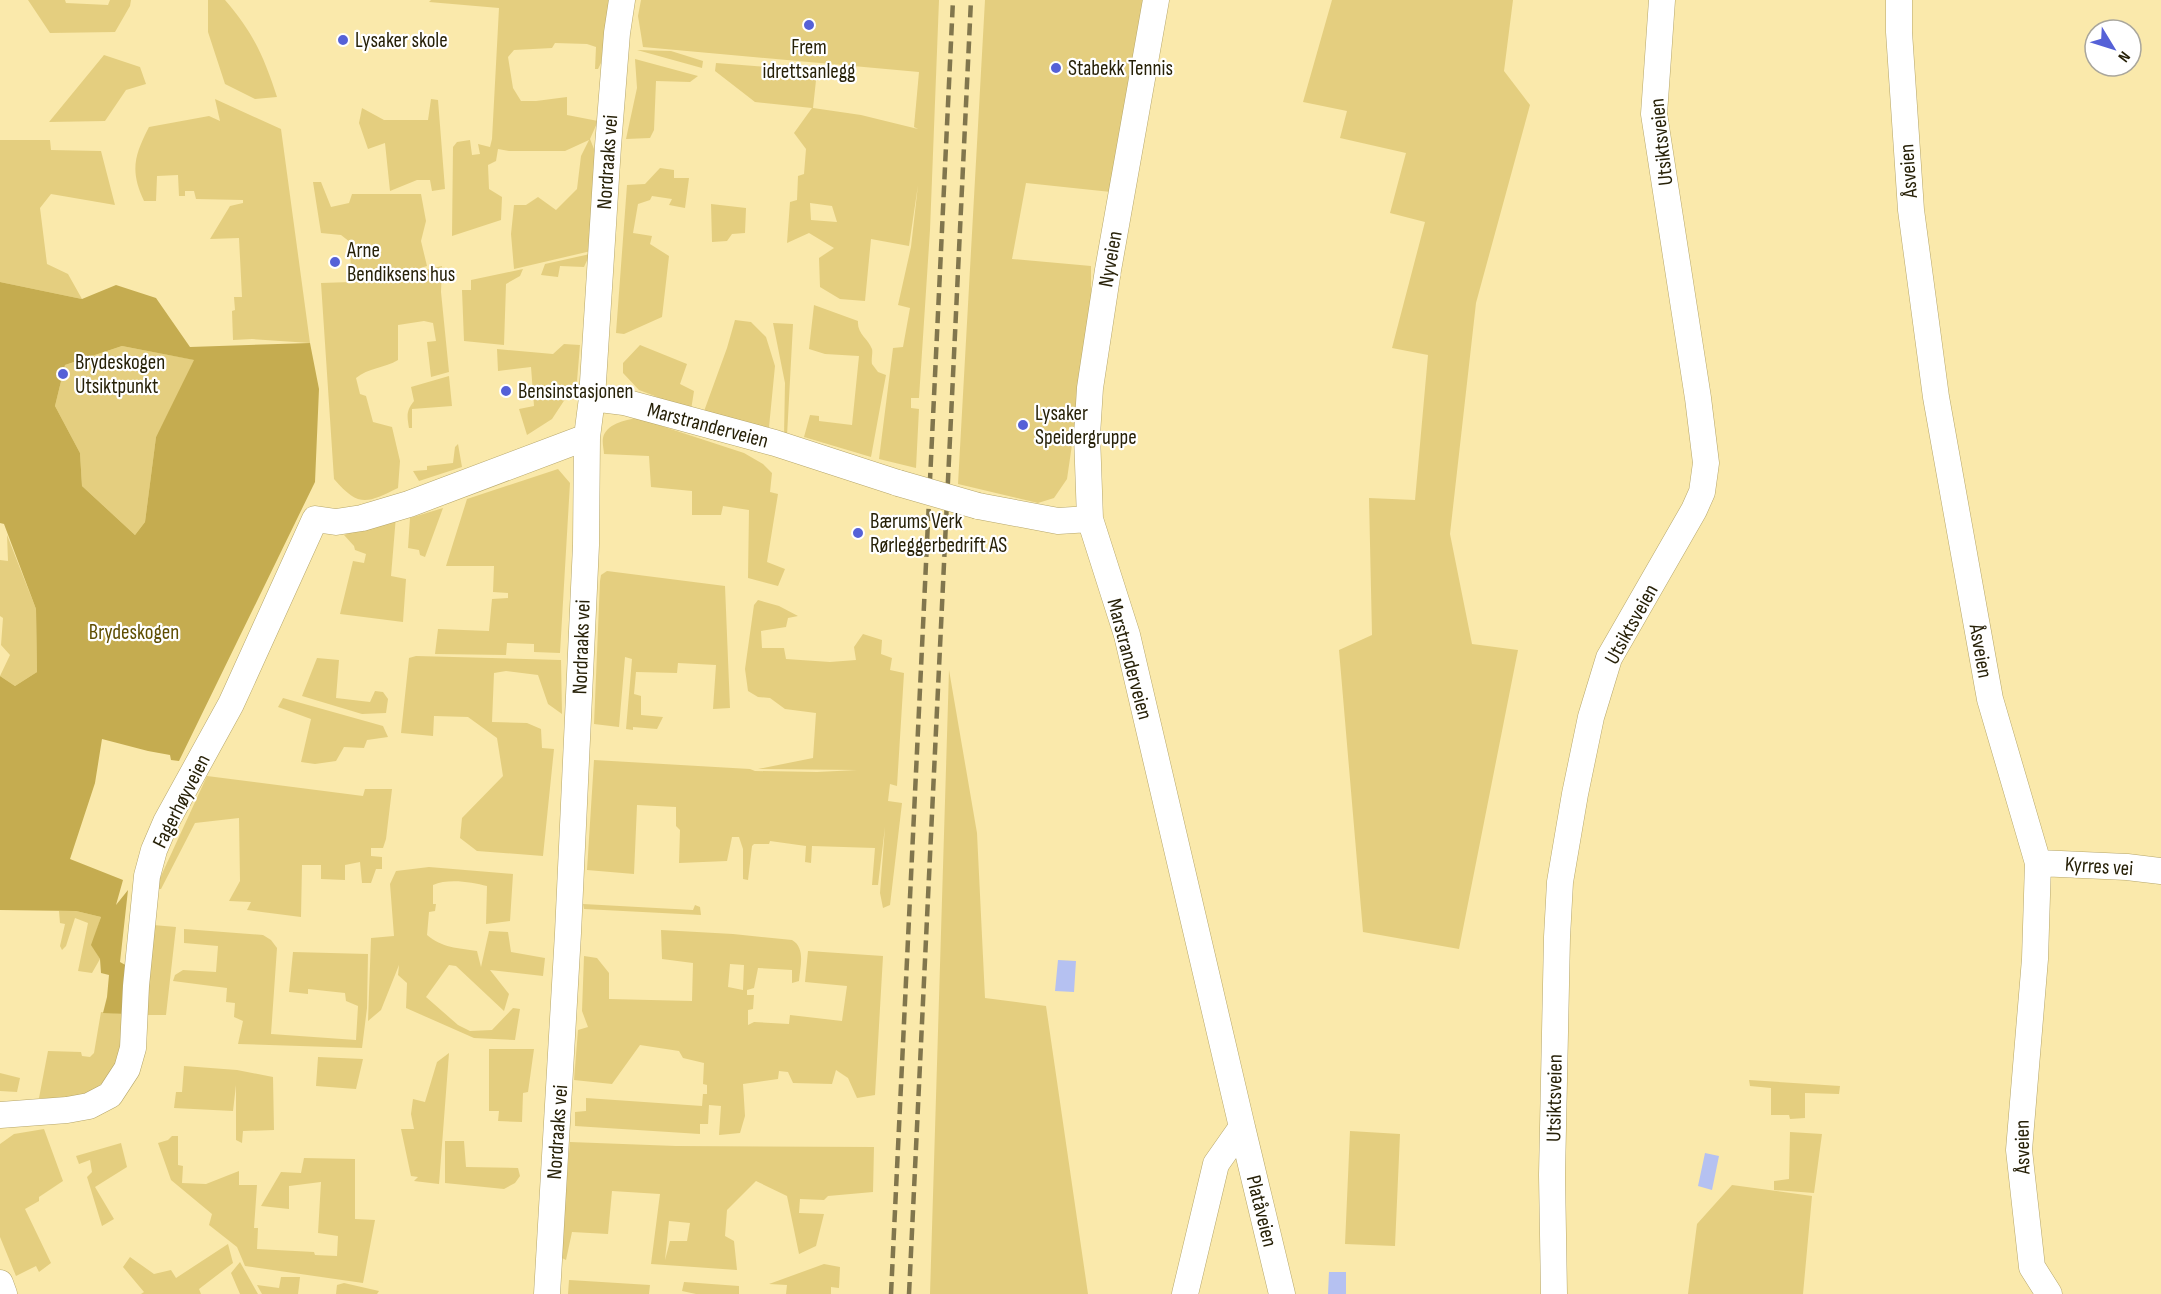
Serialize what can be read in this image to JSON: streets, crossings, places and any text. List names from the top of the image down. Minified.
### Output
{"streets":{"street":["Utsiktsveien","Nordraaks vei","Åsveien","Nyveien","Marstranderveien","Fagerhøyveien","Kyrres vei","Platåveien"]},"crossings":[["Nordraaks vei","Marstranderveien"],["Nordraaks vei","Fagerhøyveien"],["Åsveien","Kyrres vei"],["Nyveien","Marstranderveien"],["Marstranderveien","Platåveien"]],"parks":["Brydeskogen"],"places":["Frem idrettsanlegg","Lysaker skole","Stabekk Tennis","Arne Bendiksens hus","Brydeskogen Utsiktpunkt","Bensinstasjonen","Lysaker Speidergruppe","Bærums Verk Rørleggerbedrift AS"],"north":"bottom right"}
